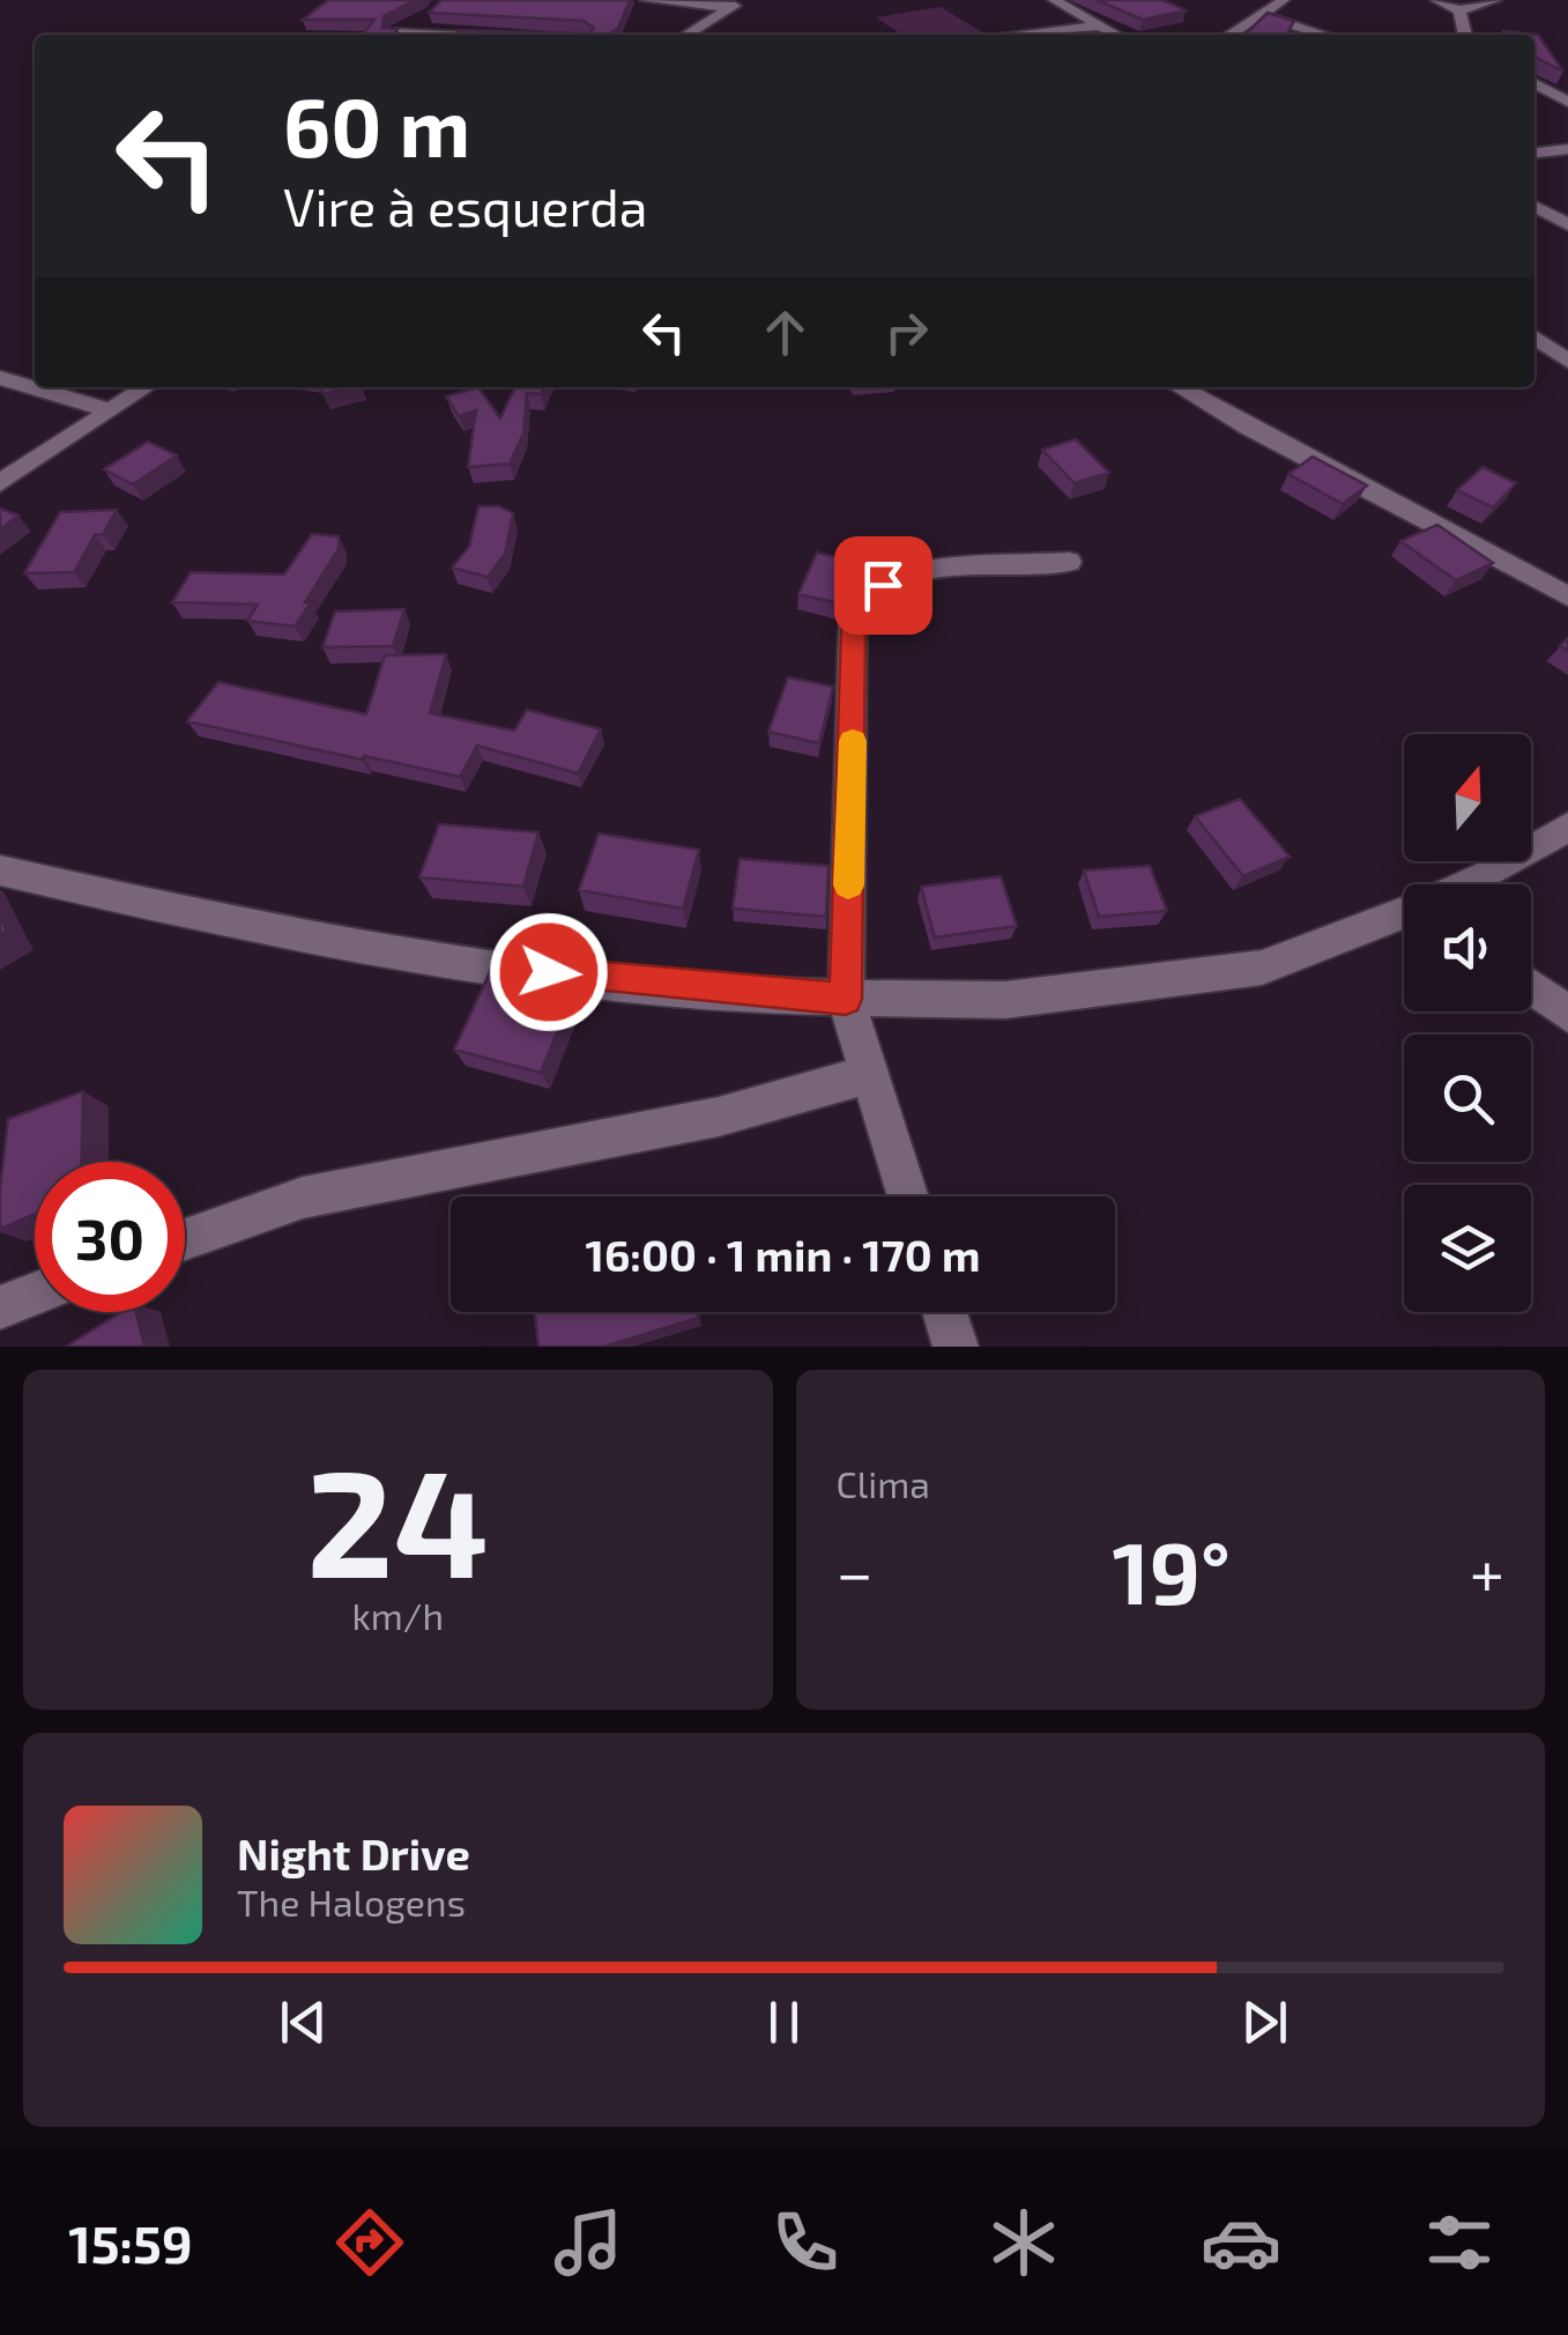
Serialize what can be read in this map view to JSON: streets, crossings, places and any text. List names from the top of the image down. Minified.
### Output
{"north":"top","page":{"turn":["60 m","Vire à esquerda"],"limit":"30","trip":"16:00 · 1 min · 170 m","tile":[["24","km/h"],"Clima"],"heat":["−","19°","+"],"song":["Night Drive","The Halogens"],"tabs":"15:59"}}
